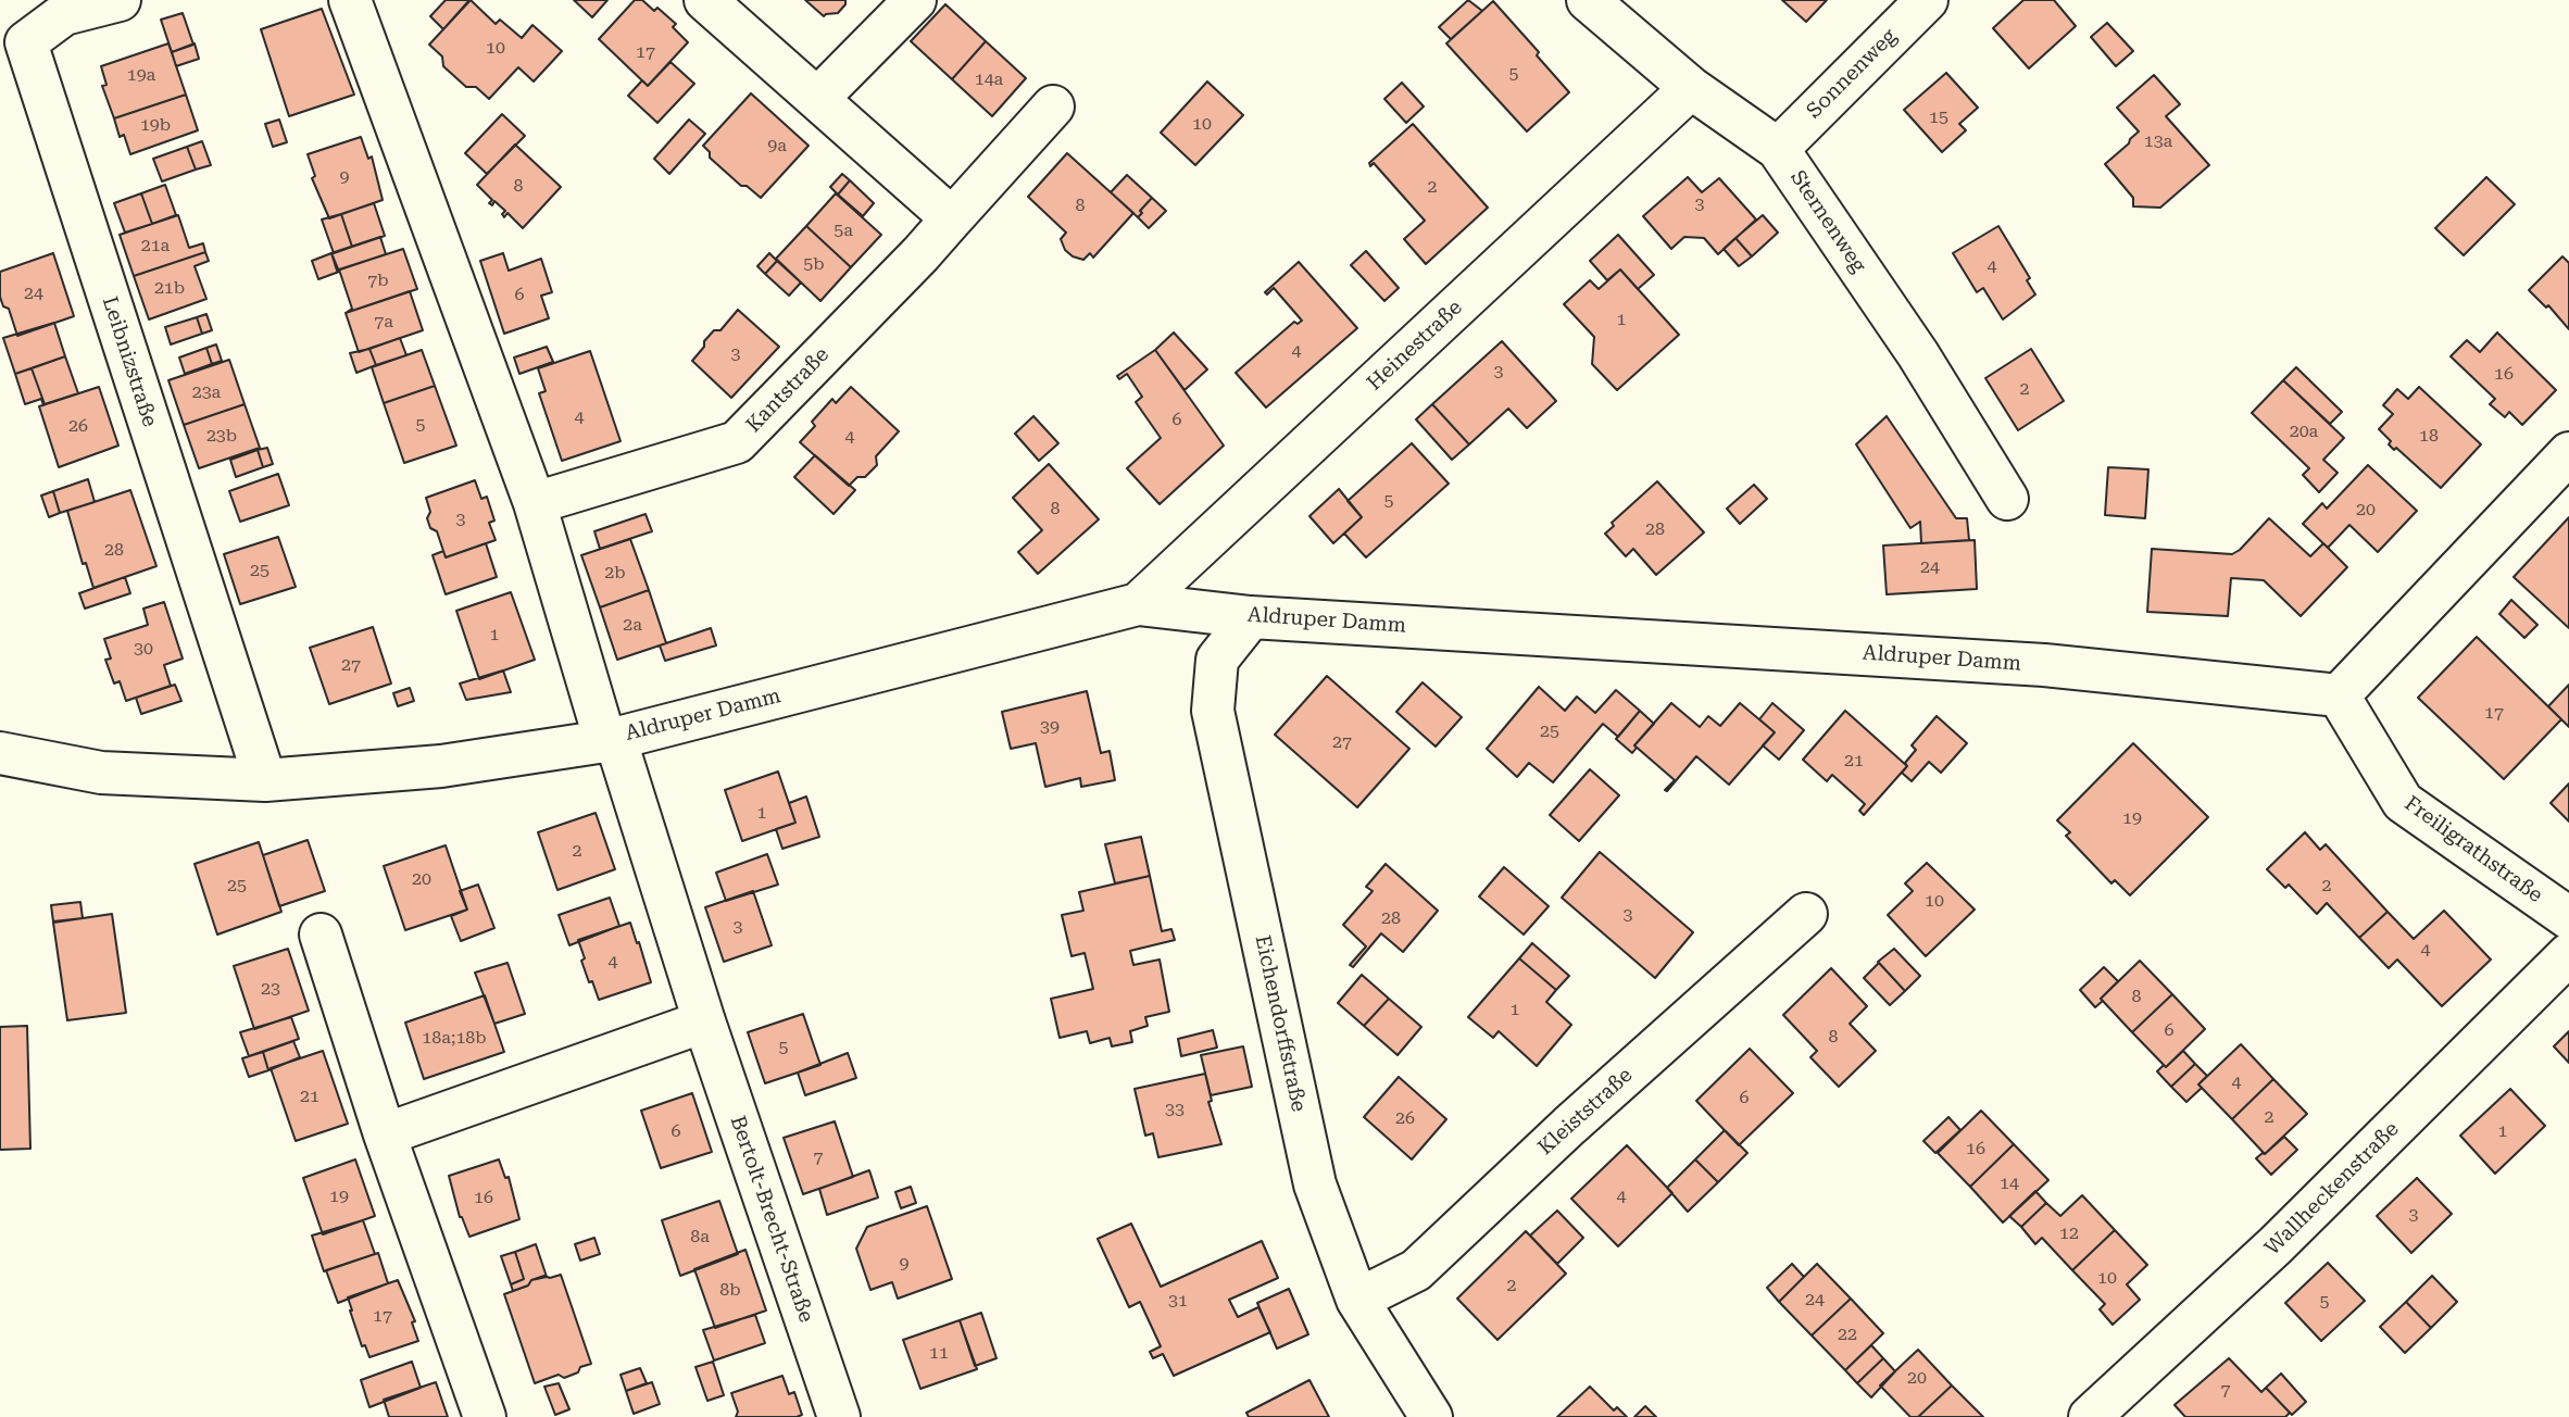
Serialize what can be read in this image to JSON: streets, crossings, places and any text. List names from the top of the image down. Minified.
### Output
{"streets":{"street":["Sonnenweg","Sternenweg","Heinestraße","Leibnizstraße","Kantstraße","Aldruper Damm","Freiligrathstraße","Eichendorffstraße","Kleiststraße","Wallheckenstraße","Bertolt-Brecht-Straße"]},"crossings":[["Sonnenweg","Sternenweg"],["Sternenweg","Heinestraße"],["Heinestraße","Aldruper Damm"],["Leibnizstraße","Aldruper Damm"],["Aldruper Damm","Freiligrathstraße"],["Aldruper Damm","Eichendorffstraße"],["Aldruper Damm","Bertolt-Brecht-Straße"],["Eichendorffstraße","Kleiststraße"]],"house_numbers":["10","17","5","19a","14a","15","10","19b","13a","9a","9","8","2","3","8","5a","21a","5b","4","7b","21b","24","6","1","7a","4","3","3","16","2","23a","4","6","5","26","20a","23b","18","4","5","8","20","3","28","28","24","25","2b","2a","1","30","27","17","39","25","27","21","1","19","2","20","25","2","10","3","28","3","4","4","23","8","1","6","8","18a;18b","5","4","21","6","33","2","26","6","1","16","7","14","19","4","16","3","12","8a","9","10","2","8b","24","31","5","17","22","11","20","7"]}
